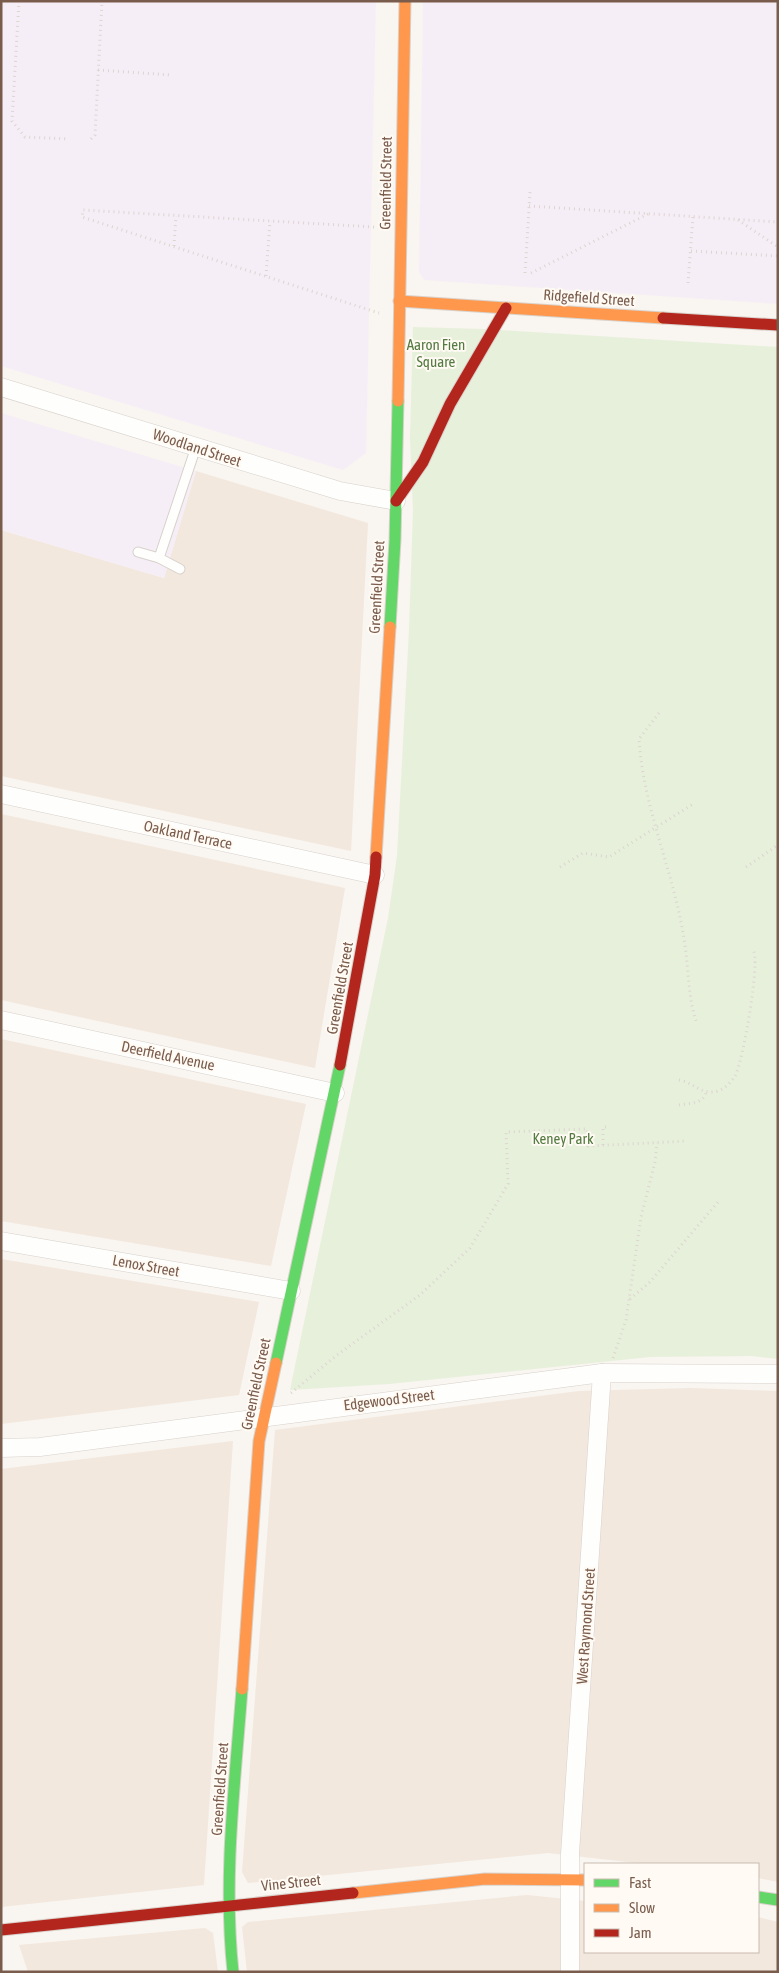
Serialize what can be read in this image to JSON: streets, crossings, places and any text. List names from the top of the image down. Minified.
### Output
{"streets":{"street":["Greenfield Street","Ridgefield Street","Woodland Street","Oakland Terrace","Deerfield Avenue","Lenox Street","Edgewood Street","West Raymond Street","Vine Street"]},"crossings":[["Greenfield Street","Ridgefield Street"],["Greenfield Street","Woodland Street"],["Greenfield Street","Oakland Terrace"],["Greenfield Street","Deerfield Avenue"],["Greenfield Street","Lenox Street"],["Greenfield Street","Edgewood Street"],["Greenfield Street","Vine Street"],["Edgewood Street","West Raymond Street"],["West Raymond Street","Vine Street"]],"parks":["Aaron Fien Square","Keney Park"],"legend":["Fast","Slow","Jam"]}
